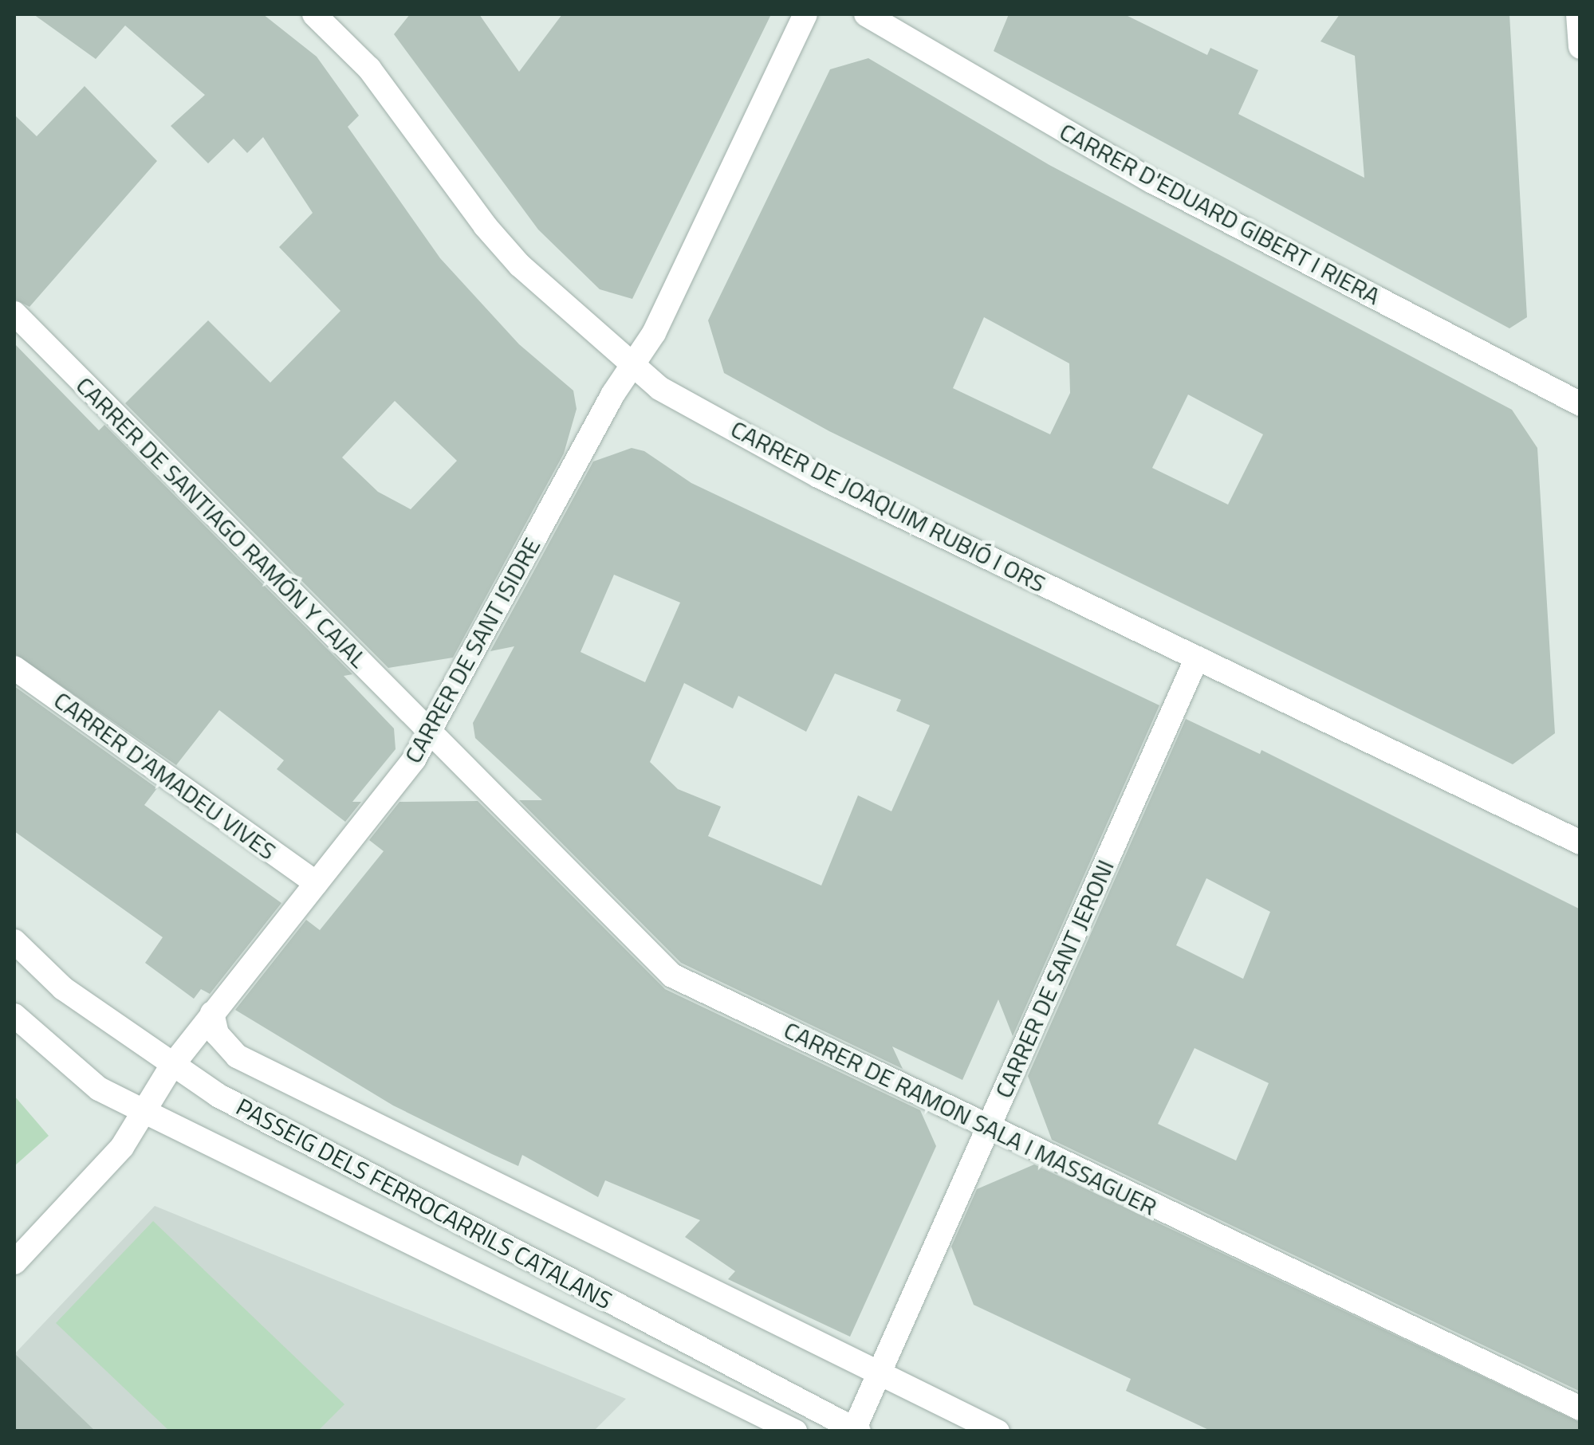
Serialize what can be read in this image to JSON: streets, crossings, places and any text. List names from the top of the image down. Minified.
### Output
{"streets":{"street":["CARRER D'EDUARD GIBERT I RIERA","CARRER DE JOAQUIM RUBIÓ I ORS","CARRER DE SANTIAGO RAMÓN Y CAJAL","CARRER DE SANT ISIDRE","CARRER D'AMADEU VIVES","CARRER DE SANT JERONI","CARRER DE RAMON SALA I MASSAGUER","PASSEIG DELS FERROCARRILS CATALANS"]},"crossings":[["CARRER DE JOAQUIM RUBIÓ I ORS","CARRER DE SANT ISIDRE"],["CARRER DE JOAQUIM RUBIÓ I ORS","CARRER DE SANT JERONI"],["CARRER DE SANTIAGO RAMÓN Y CAJAL","CARRER DE SANT ISIDRE"],["CARRER DE SANTIAGO RAMÓN Y CAJAL","CARRER DE RAMON SALA I MASSAGUER"],["CARRER DE SANT ISIDRE","CARRER D'AMADEU VIVES"],["CARRER DE SANT ISIDRE","CARRER DE RAMON SALA I MASSAGUER"],["CARRER DE SANT ISIDRE","PASSEIG DELS FERROCARRILS CATALANS"],["CARRER DE SANT JERONI","CARRER DE RAMON SALA I MASSAGUER"],["CARRER DE SANT JERONI","PASSEIG DELS FERROCARRILS CATALANS"]]}
